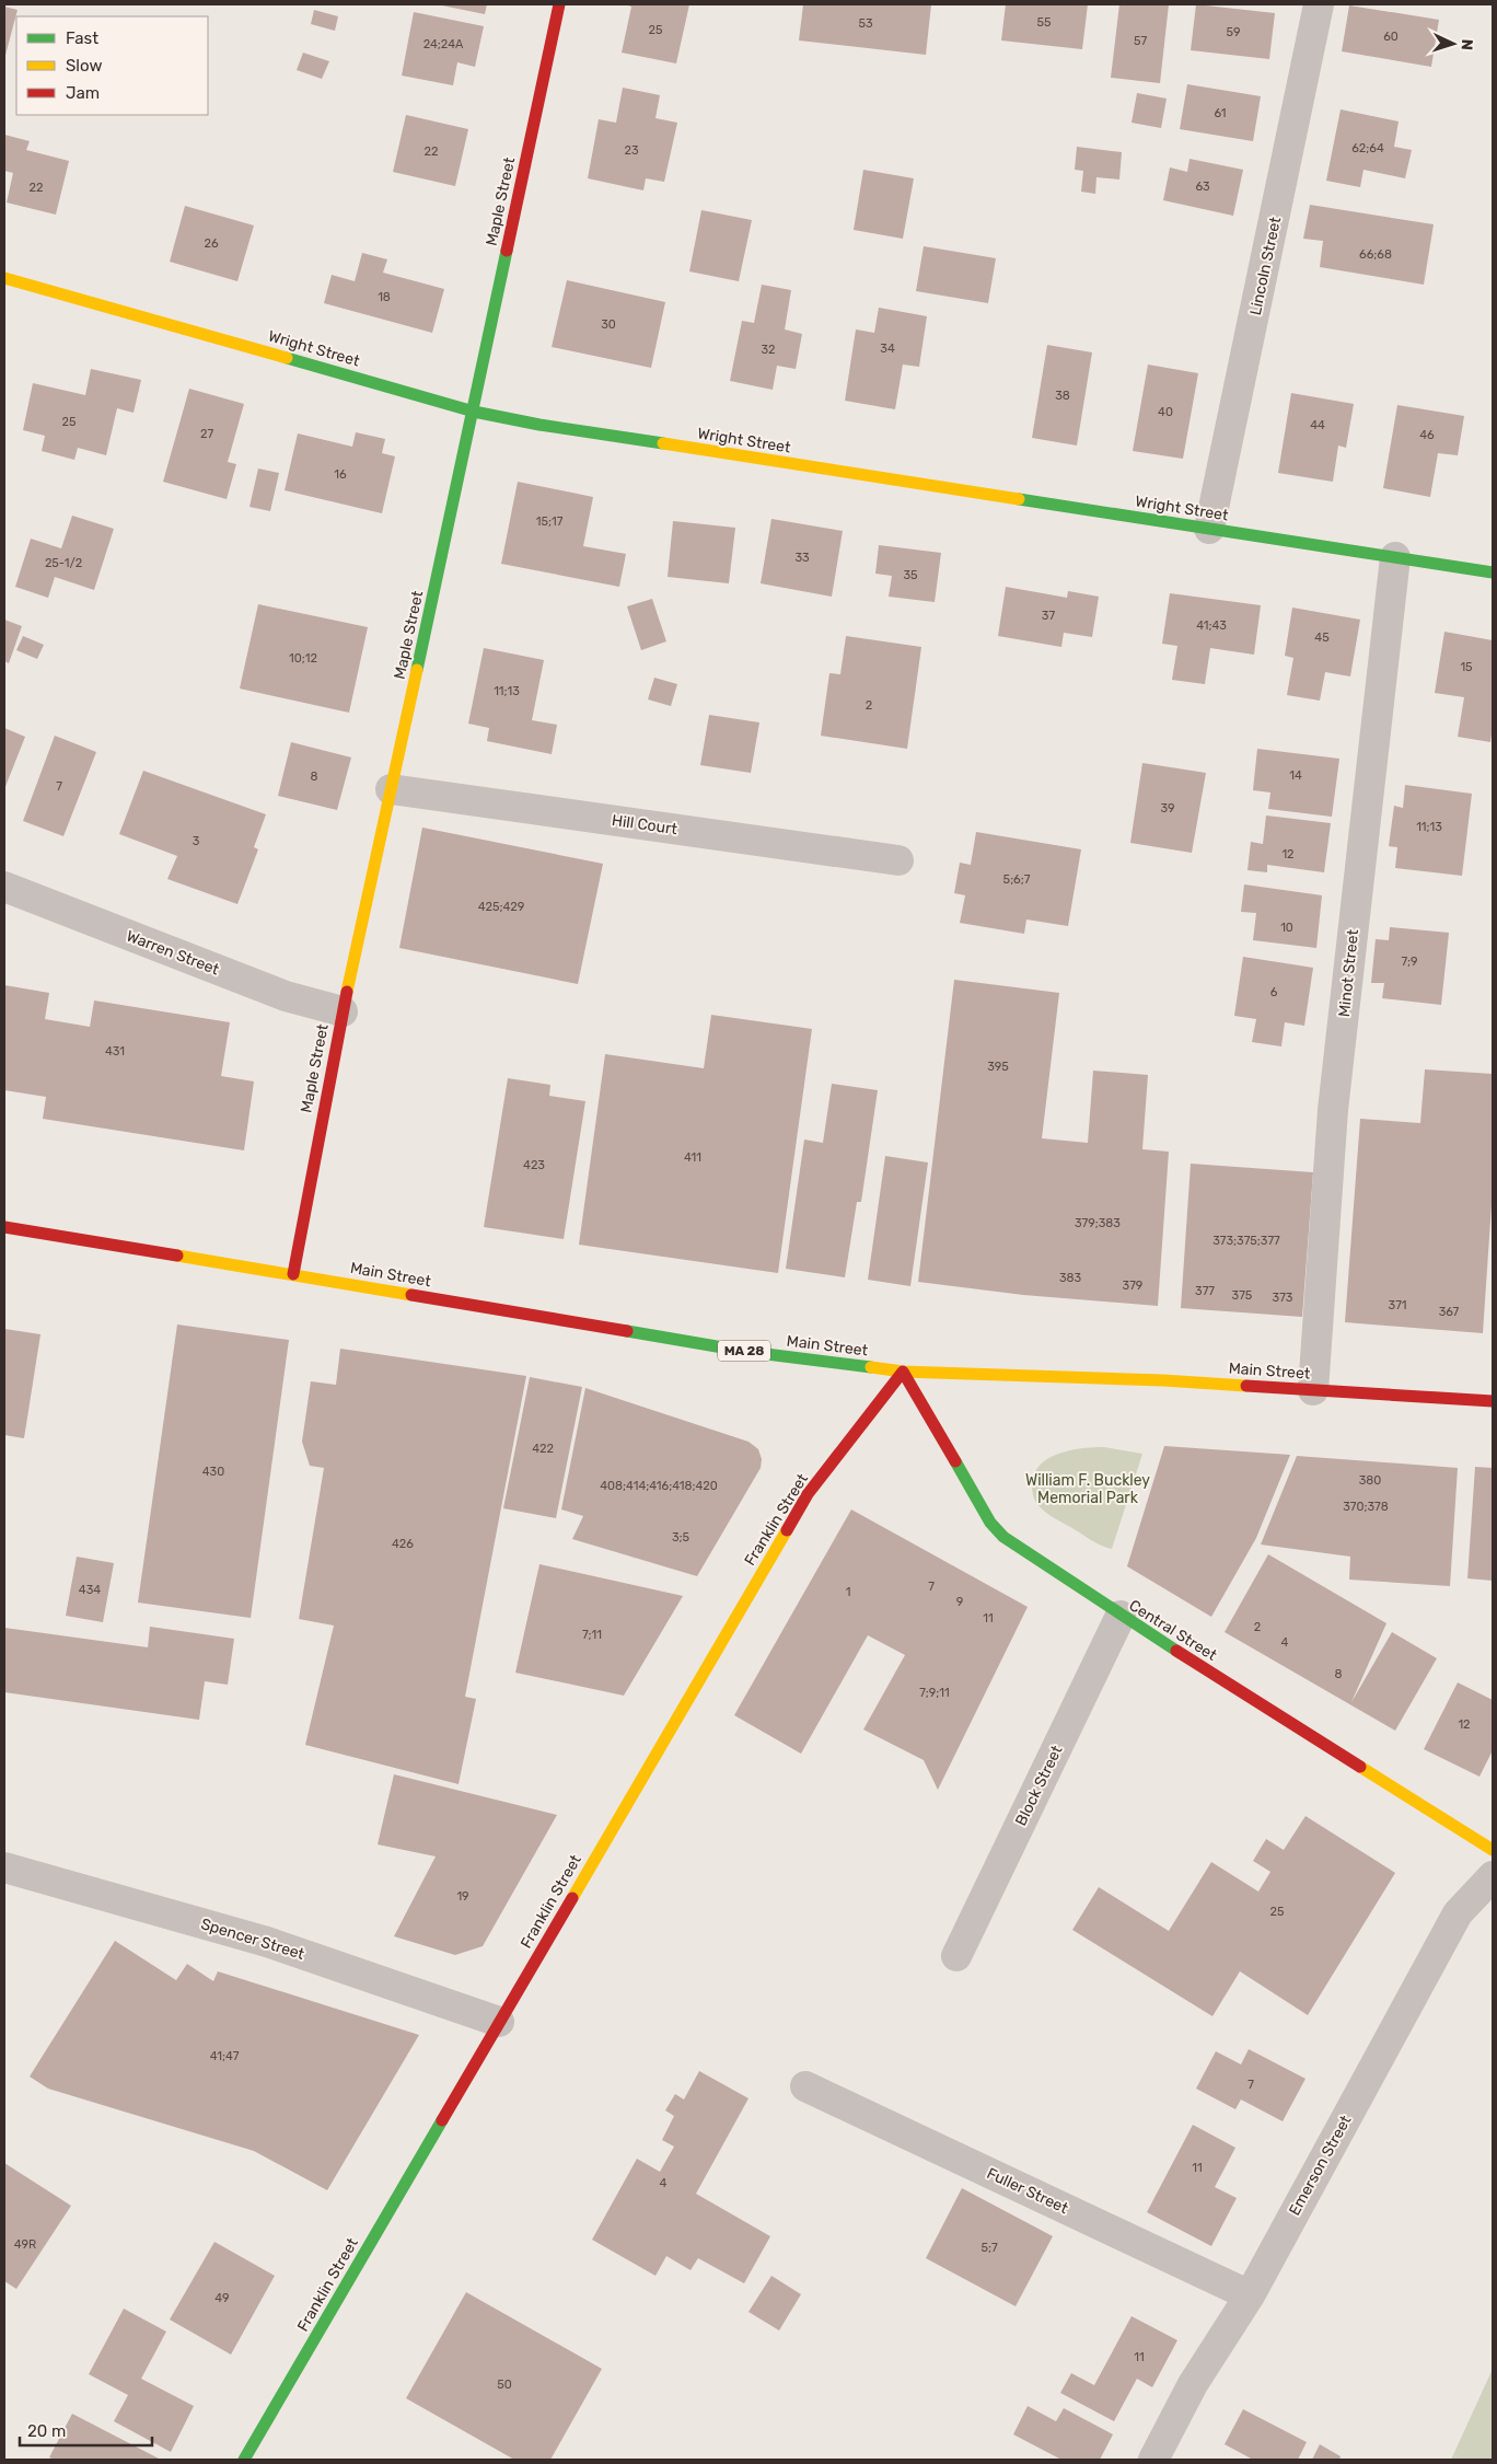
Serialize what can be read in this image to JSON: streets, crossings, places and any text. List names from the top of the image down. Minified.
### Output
{"streets":{"street":["Maple Street","Lincoln Street","Wright Street","Hill Court","Warren Street","Minot Street","Main Street","MA 28","Franklin Street","Central Street","Block Street","Spencer Street","Emerson Street","Fuller Street"]},"crossings":[["Maple Street","Wright Street"],["Maple Street","Hill Court"],["Maple Street","Warren Street"],["Maple Street","Main Street"],["Lincoln Street","Wright Street"],["Wright Street","Minot Street"],["Minot Street","Main Street"],["Main Street","Franklin Street"],["Main Street","Central Street"],["Franklin Street","Central Street"],["Franklin Street","Spencer Street"],["Central Street","Block Street"],["Emerson Street","Fuller Street"]],"parks":["William F. Buckley Memorial Park"],"house_numbers":["55","53","25","59","60","57","24;24A","61","62;64","23","22","63","22","26","66;68","18","30","34","32","38","40","25","44","27","46","16","15;17","33","25-1/2","35","37","41;43","45","10;12","15","11;13","2","14","8","7","39","11;13","3","12","5;6;7","425;429","10","7;9","6","431","395","411","423","379;383","373;375;377","383","379","377","375","373","371","367","422","430","380","408;414;416;418;420","370;378","3;5","426","7","434","1","9","11","2","7;11","4","8","7;9;11","12","19","25","41;47","7","11","4","49R","5;7","49","11","50"],"legend":["Fast","Slow","Jam"],"scale_bar":"20 m","north":"right"}
